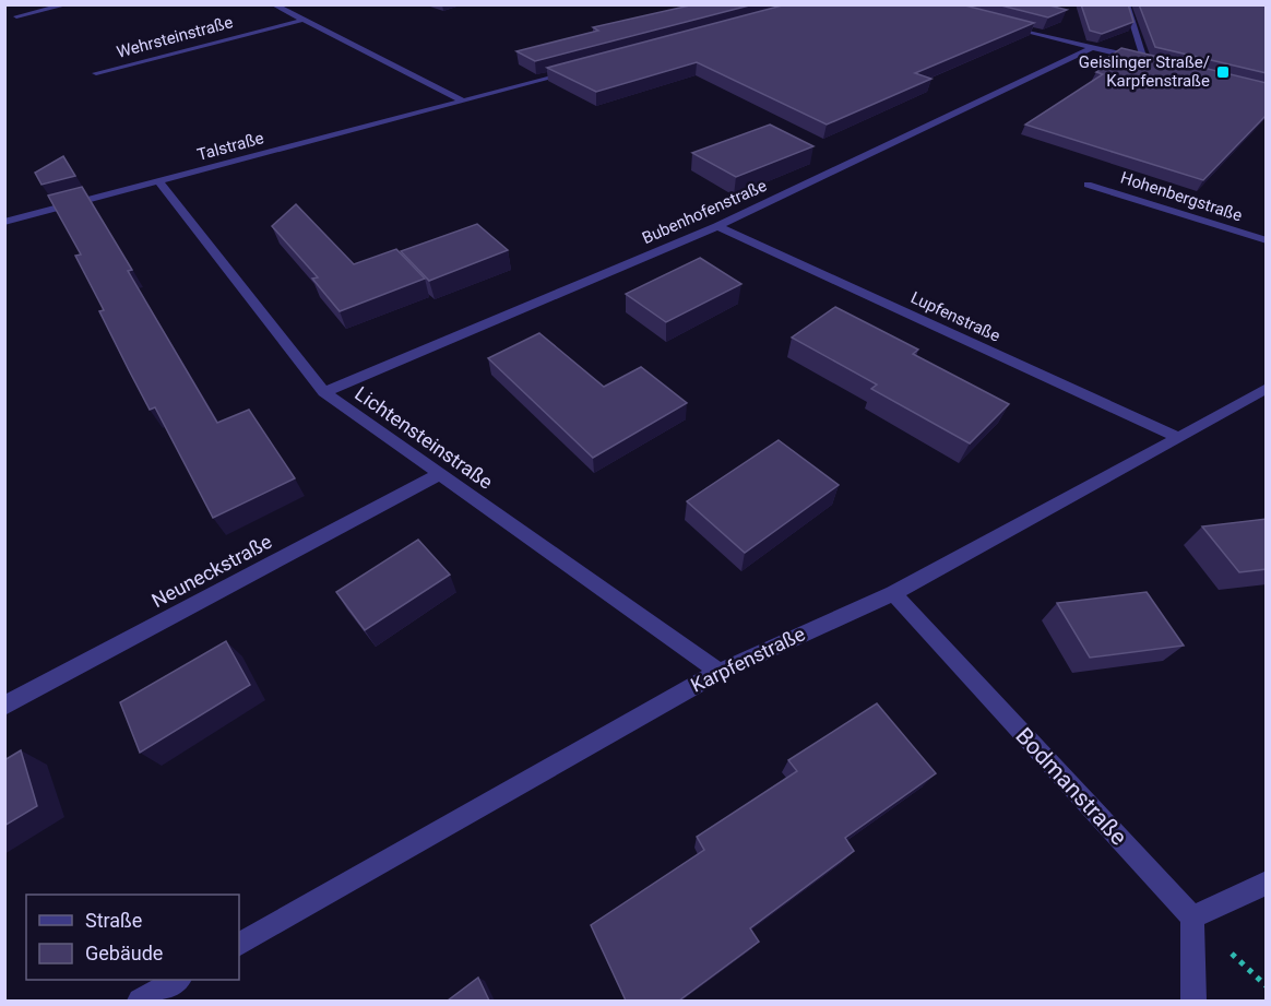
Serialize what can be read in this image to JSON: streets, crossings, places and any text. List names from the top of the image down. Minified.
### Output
{"streets":{"street":["Wehrsteinstraße","Talstraße","Hohenbergstraße","Bubenhofenstraße","Lupfenstraße","Lichtensteinstraße","Neuneckstraße","Karpfenstraße","Bodmanstraße"]},"crossings":[["Talstraße","Lichtensteinstraße"],["Bubenhofenstraße","Lupfenstraße"],["Bubenhofenstraße","Lichtensteinstraße"],["Lupfenstraße","Karpfenstraße"],["Lichtensteinstraße","Neuneckstraße"],["Lichtensteinstraße","Karpfenstraße"],["Karpfenstraße","Bodmanstraße"]],"places":{"transit":["Geislinger Straße/ Karpfenstraße"]},"legend":["Straße","Gebäude"]}
